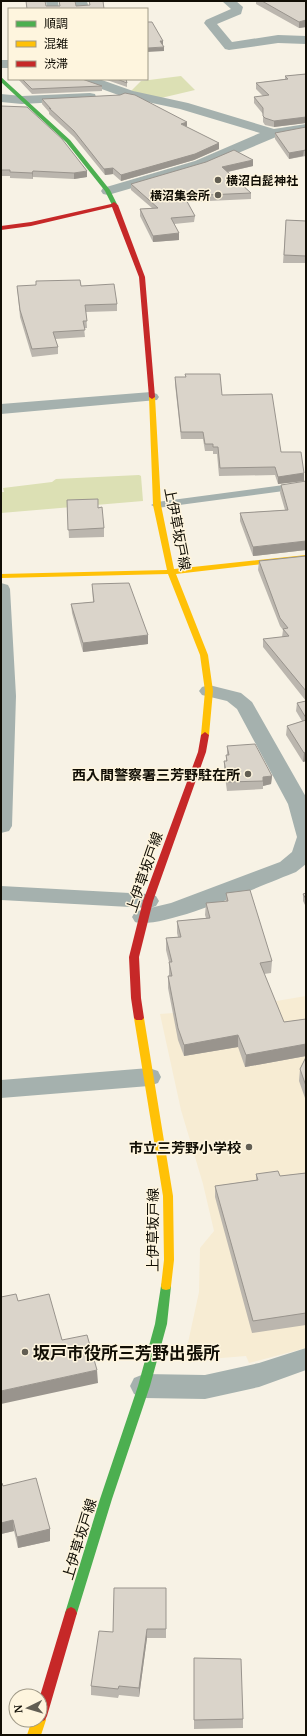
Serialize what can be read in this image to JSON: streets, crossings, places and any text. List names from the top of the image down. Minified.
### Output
{"streets":{"main road":["上伊草坂戸線"]},"places":["横沼白髭神社","横沼集会所","西入間警察署三芳野駐在所","市立三芳野小学校","坂戸市役所三芳野出張所"],"legend":["順調","混雑","渋滞"],"north":"left"}
